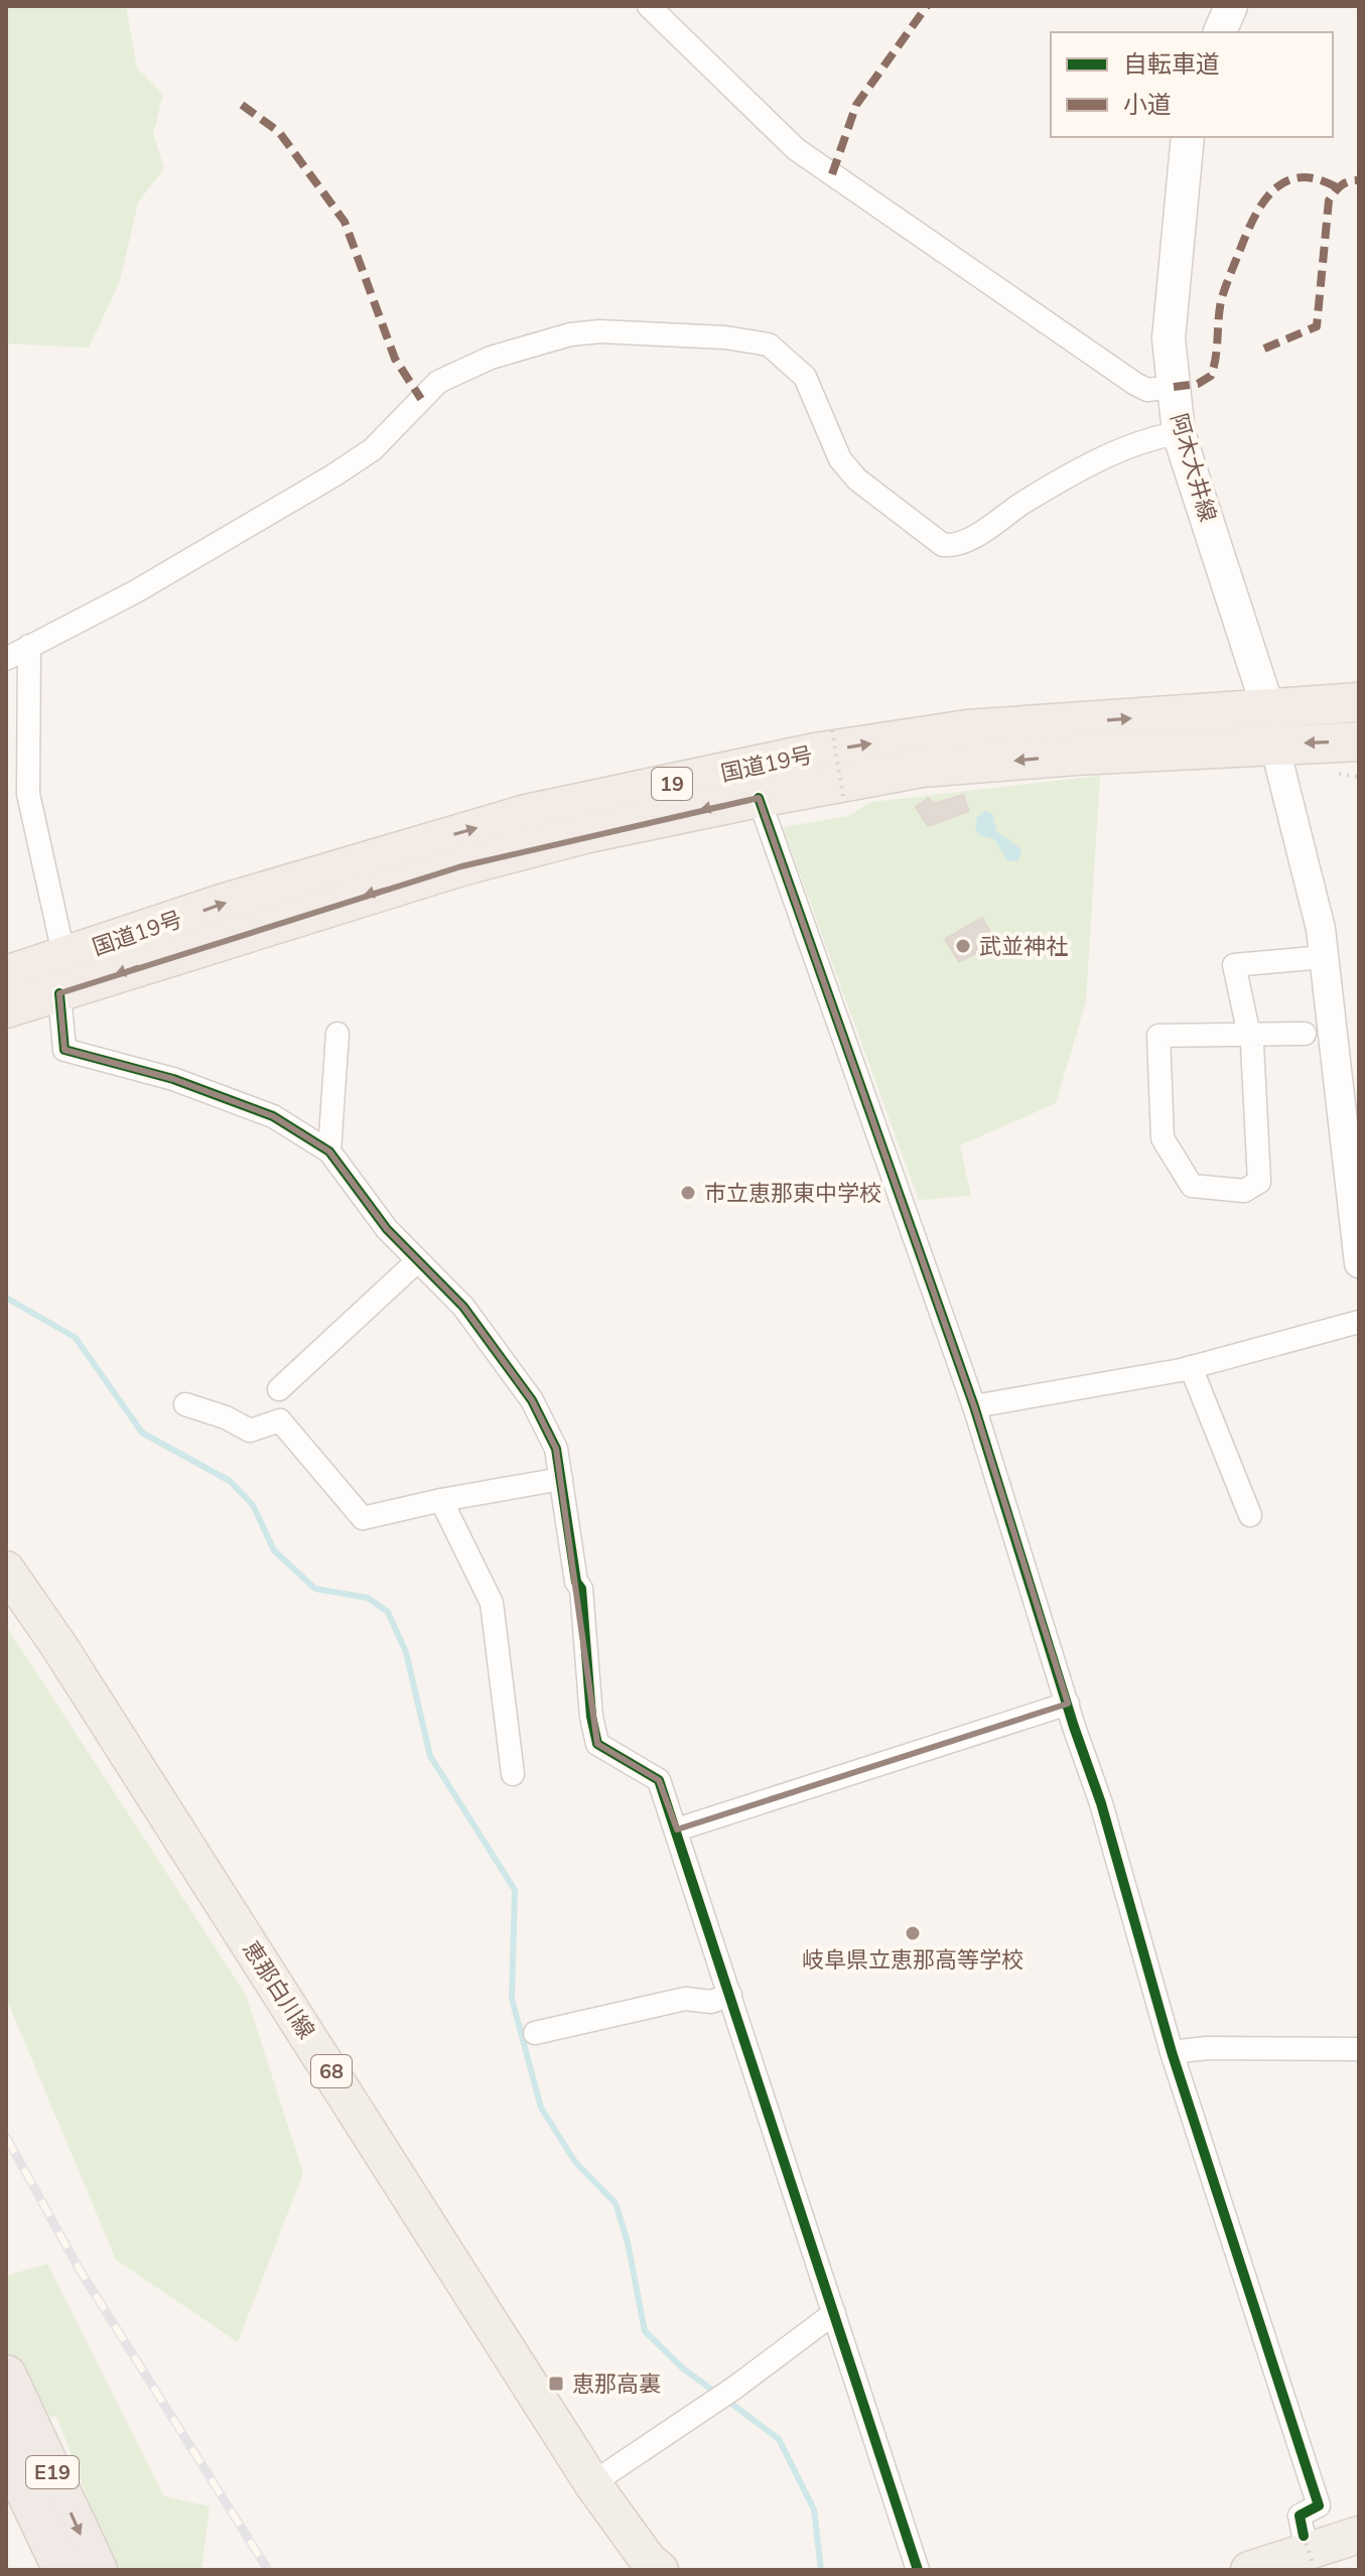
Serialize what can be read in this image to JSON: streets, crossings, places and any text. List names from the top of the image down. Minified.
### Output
{"streets":{"highway":["国道19号","19","E19"],"main road":["阿木大井線","恵那白川線","68"]},"crossings":[["阿木大井線","国道19号"]],"places":{"other":["武並神社","市立恵那東中学校","岐阜県立恵那高等学校"],"transit":["恵那高裏"]},"legend":["自転車道","小道"]}
